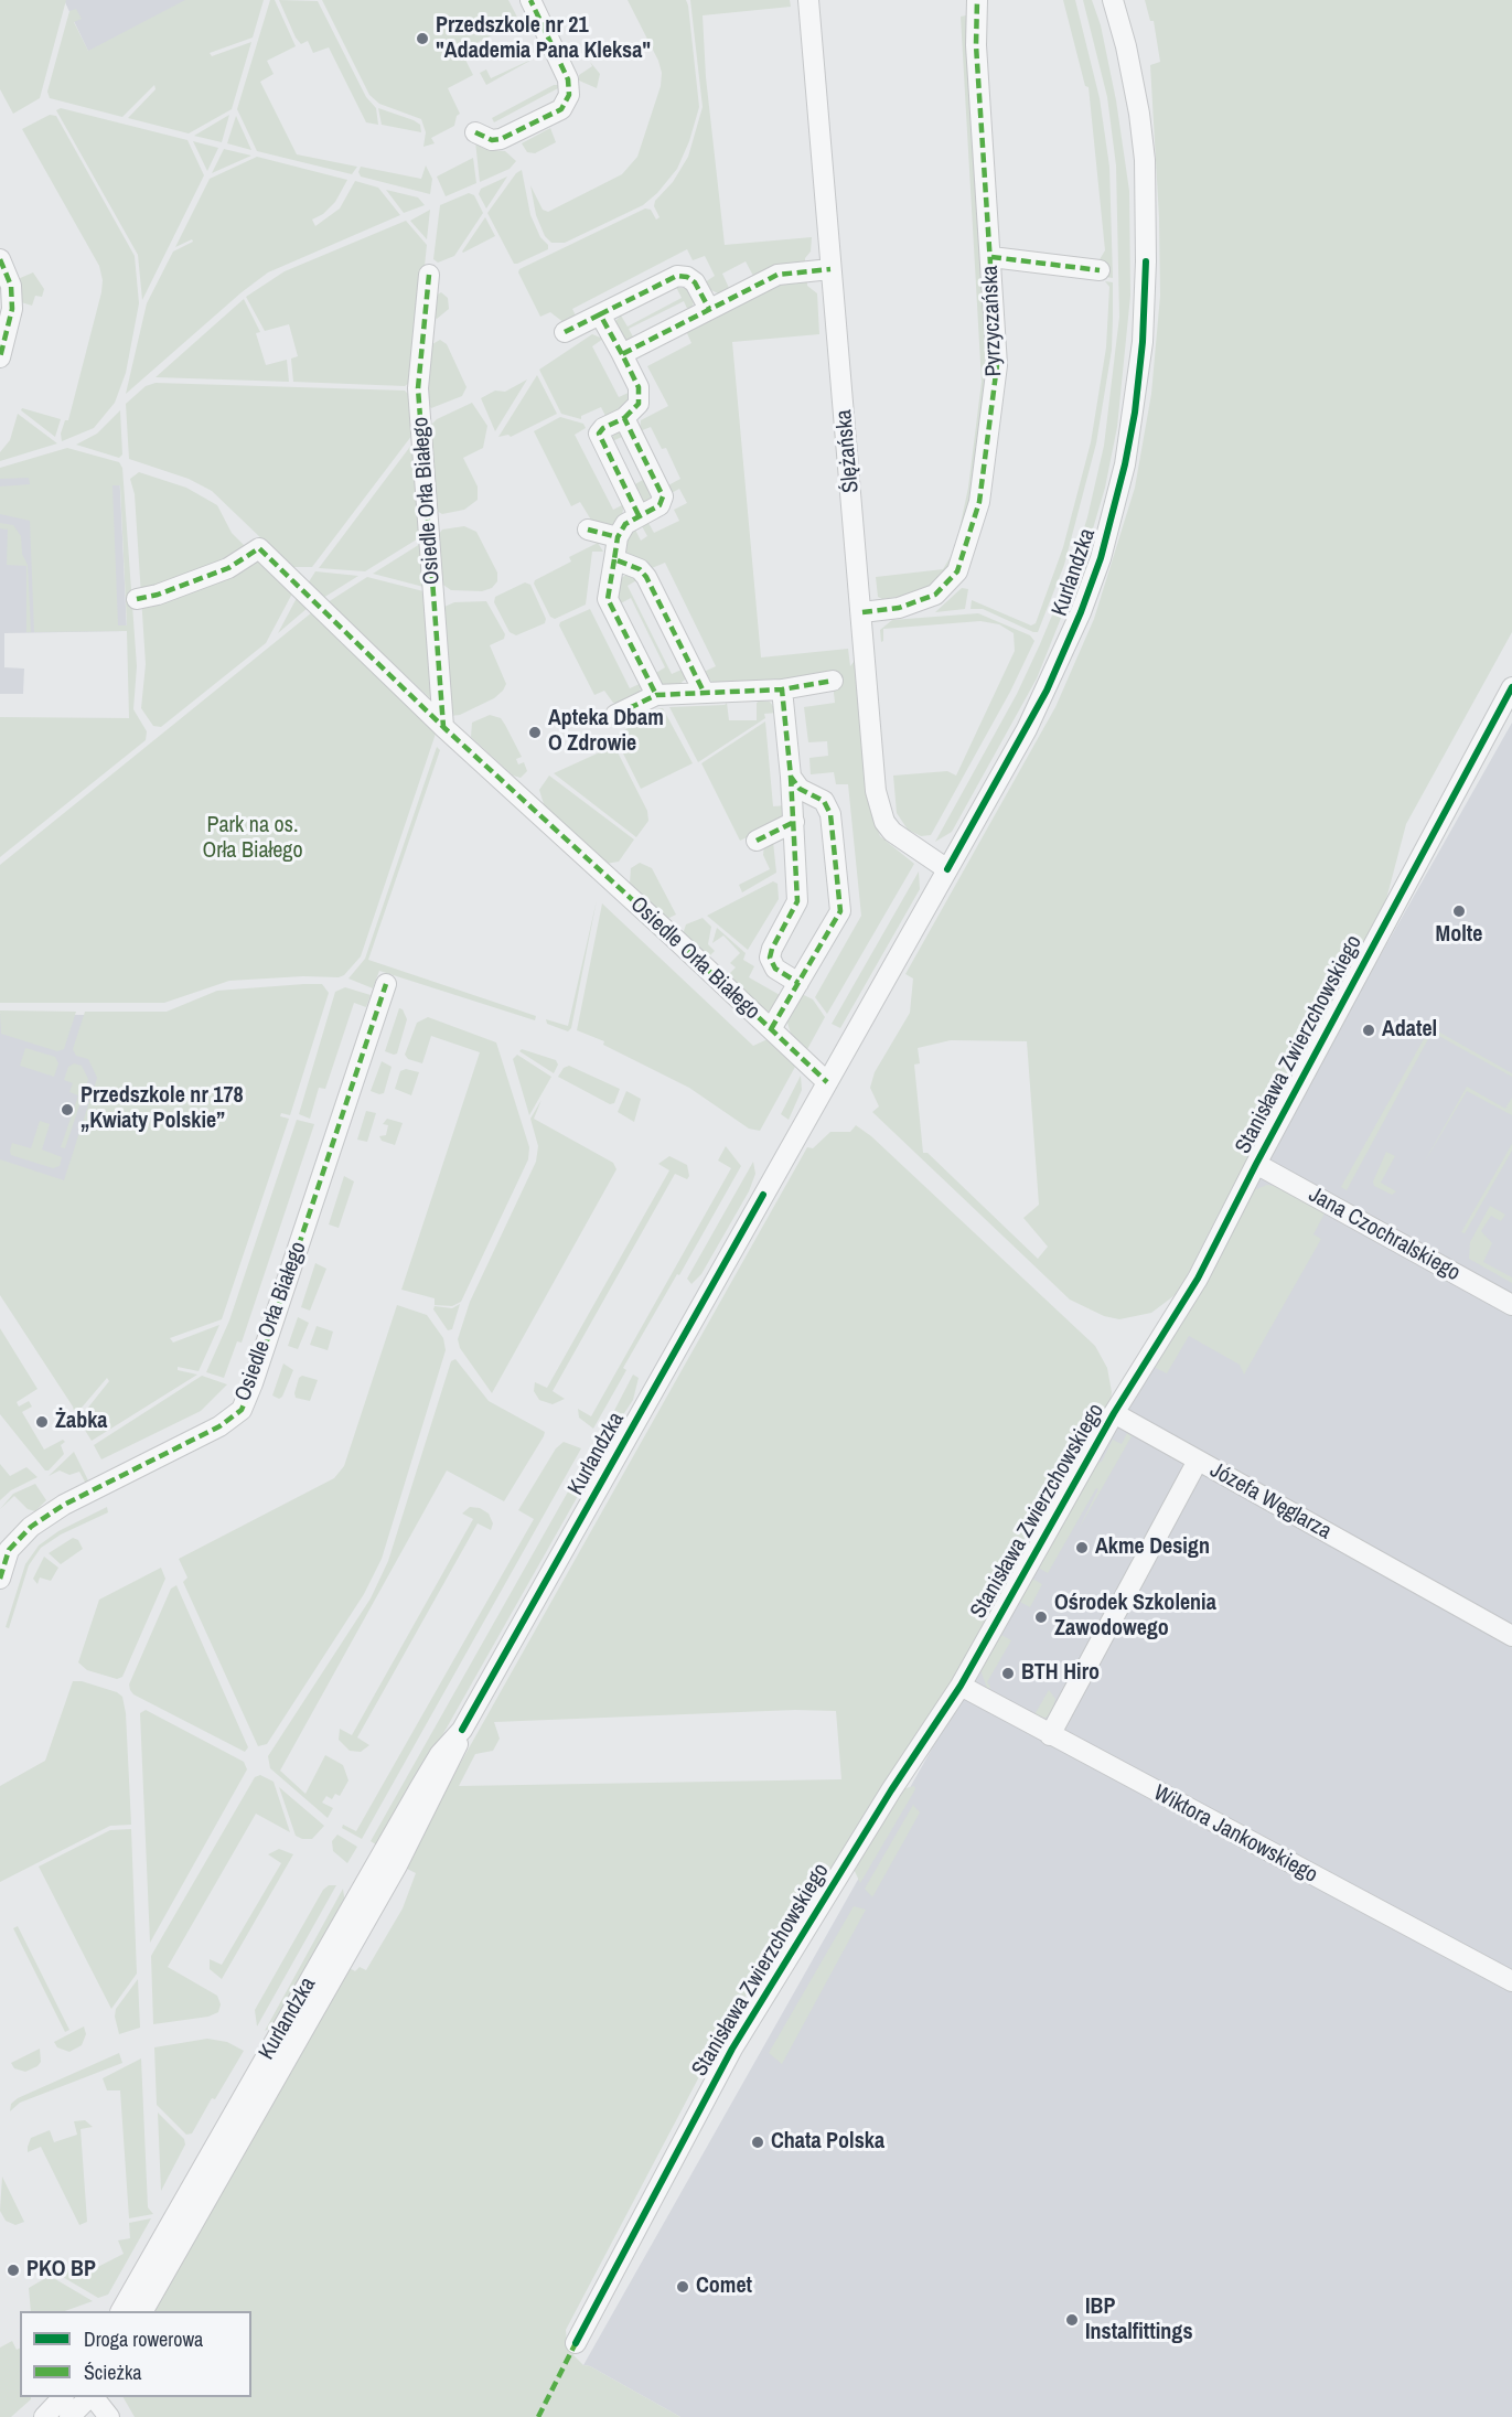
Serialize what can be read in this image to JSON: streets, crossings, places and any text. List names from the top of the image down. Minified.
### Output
{"streets":{"street":["Pyrzyczańska","Ślężańska","Osiedle Orła Białego","Kurlandzka","Stanisława Zwierzchowskiego","Jana Czochralskiego","Józefa Węglarza","Wiktora Jankowskiego"]},"crossings":[["Pyrzyczańska","Ślężańska"],["Ślężańska","Kurlandzka"],["Osiedle Orła Białego","Kurlandzka"],["Stanisława Zwierzchowskiego","Jana Czochralskiego"],["Stanisława Zwierzchowskiego","Wiktora Jankowskiego"],["Józefa Węglarza","Wiktora Jankowskiego"]],"parks":["Park na os. Orła Białego"],"places":["Przedszkole nr 21 \"Adademia Pana Kleksa\"","Apteka Dbam O Zdrowie","Molte","Adatel","Przedszkole nr 178 „Kwiaty Polskie”","Żabka","Akme Design","Ośrodek Szkolenia Zawodowego","BTH Hiro","Chata Polska","PKO BP","Comet","IBP Instalfittings"],"legend":["Droga rowerowa","Ścieżka"]}
